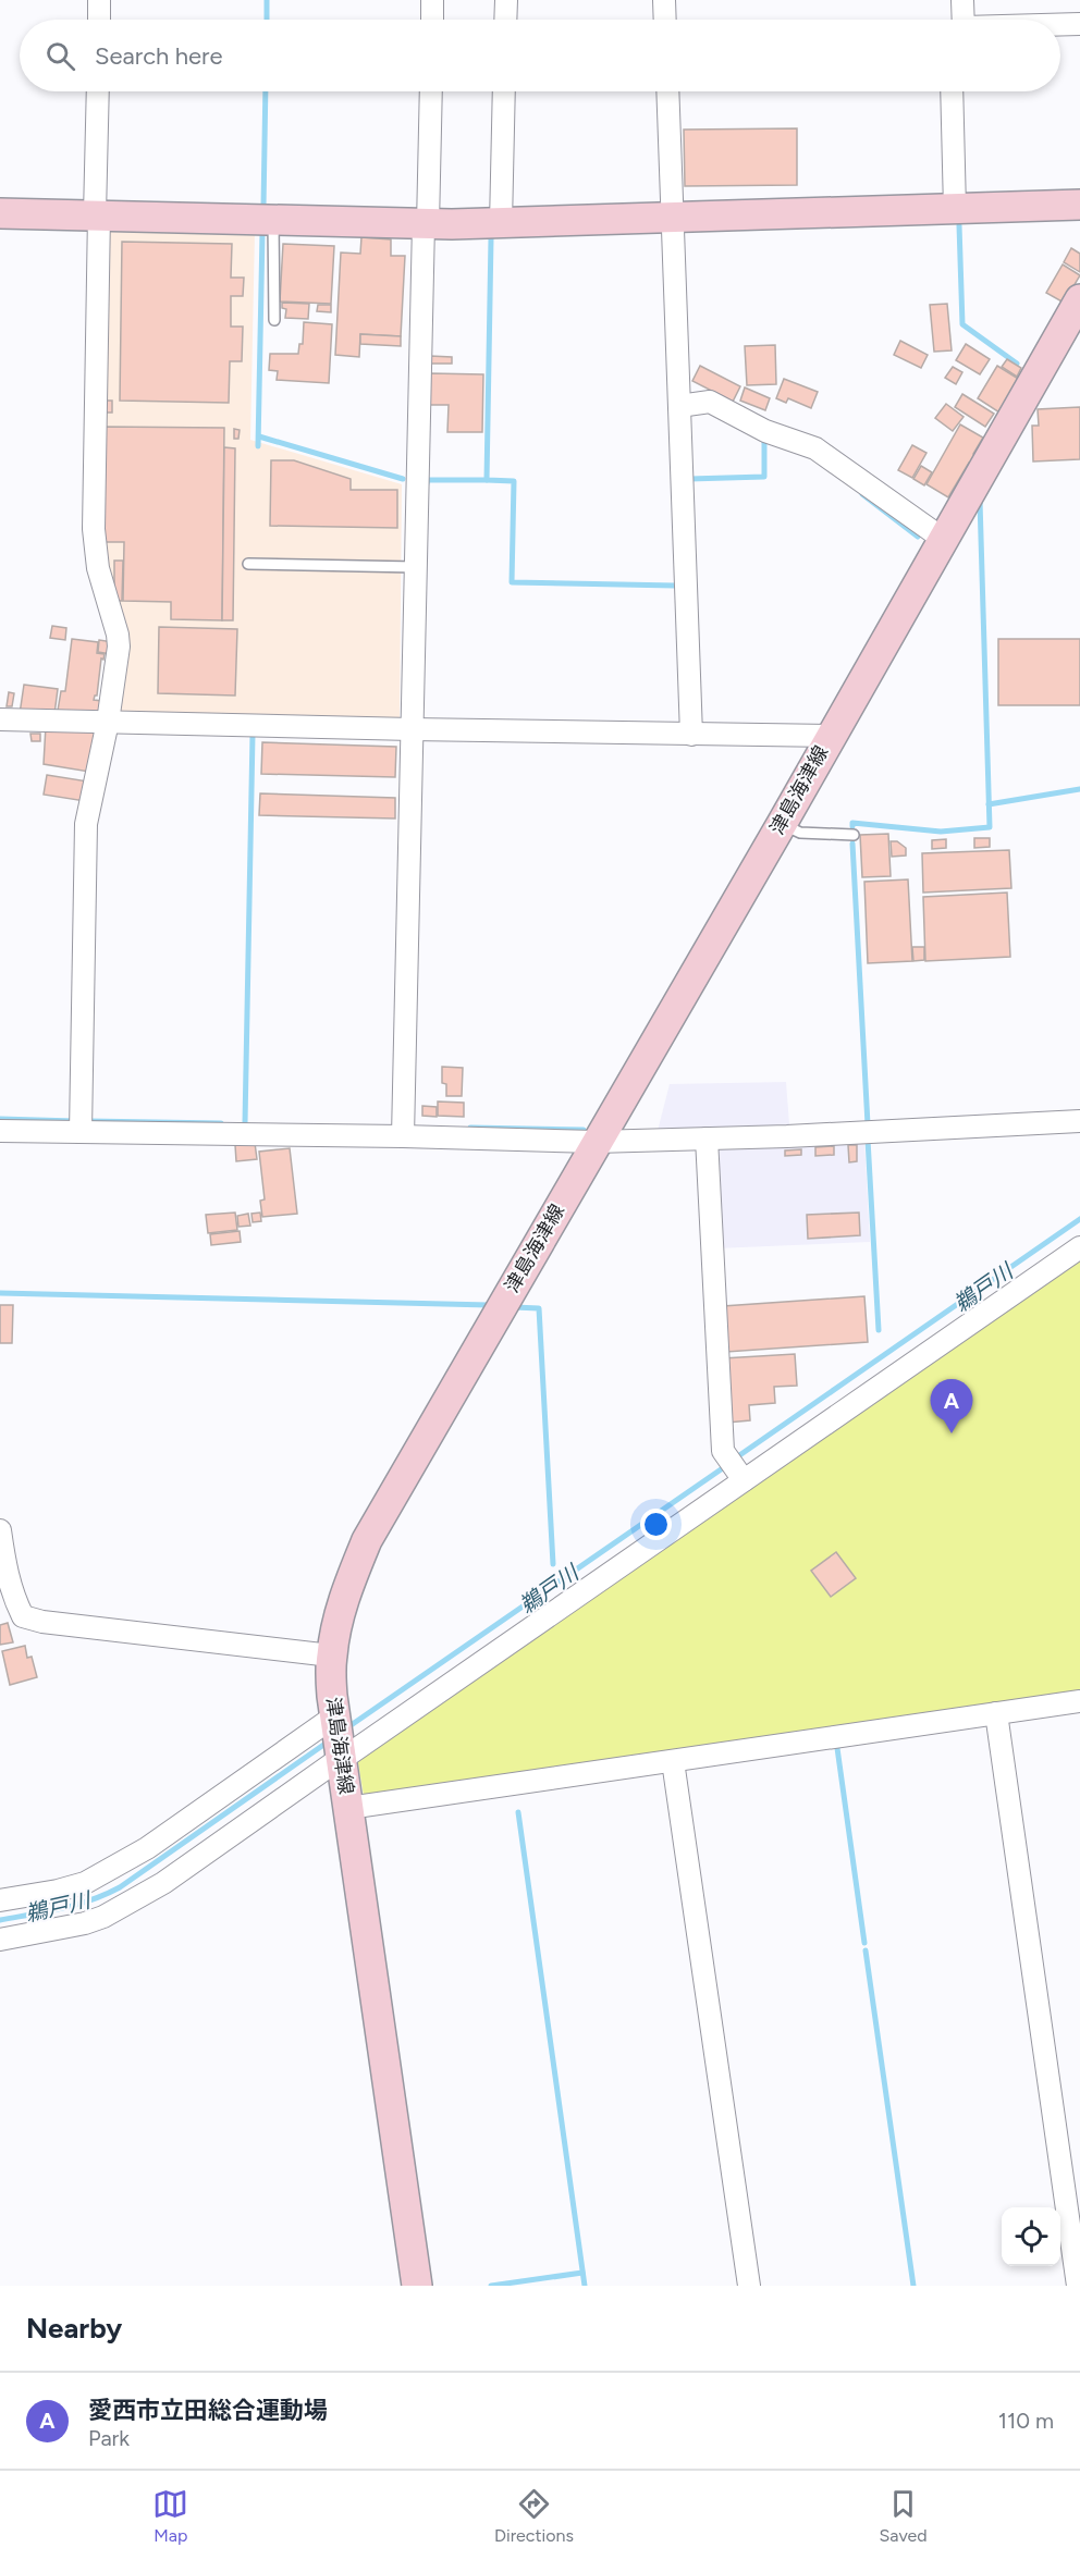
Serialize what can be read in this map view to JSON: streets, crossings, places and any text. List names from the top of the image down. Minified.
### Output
{"streets":{"main road":["津島海津線"]},"water":["鵜戸川"],"page":{"search":"Search here","pins":"A","heading":"Nearby","list":[{"mark":"A","name":"愛西市立田総合運動場","note":"Park","value":"110 m"}],"nav":["Map","Directions","Saved"]}}
